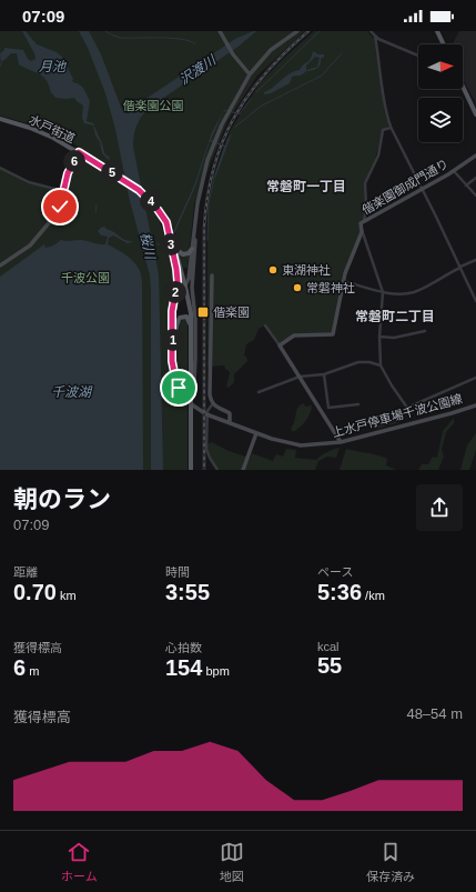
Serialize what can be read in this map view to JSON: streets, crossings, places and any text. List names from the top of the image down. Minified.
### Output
{"streets":{"main road":["水戸街道"],"street":["偕楽園御成門通り","上水戸停車場千波公園線"]},"crossings":[["水戸街道","上水戸停車場千波公園線"]],"districts":["常磐町一丁目","常磐町二丁目"],"water":["月池","沢渡川","桜川","千波湖"],"parks":["偕楽園公園","千波公園"],"places":{"other":["東湖神社","常磐神社"],"transit":["偕楽園"]},"north":"right","page":{"status":"07:09","pins":["6","5","4","3","2","1"],"heading":["朝のラン","07:09"],"stats":[["距離","0.70 km"],["時間","3:55"],["ペース","5:36 /km"],["獲得標高","6 m"],["心拍数","154 bpm"],["kcal","55"]],"chart":["獲得標高","48–54 m"],"tabs":["ホーム","地図","保存済み"]}}
